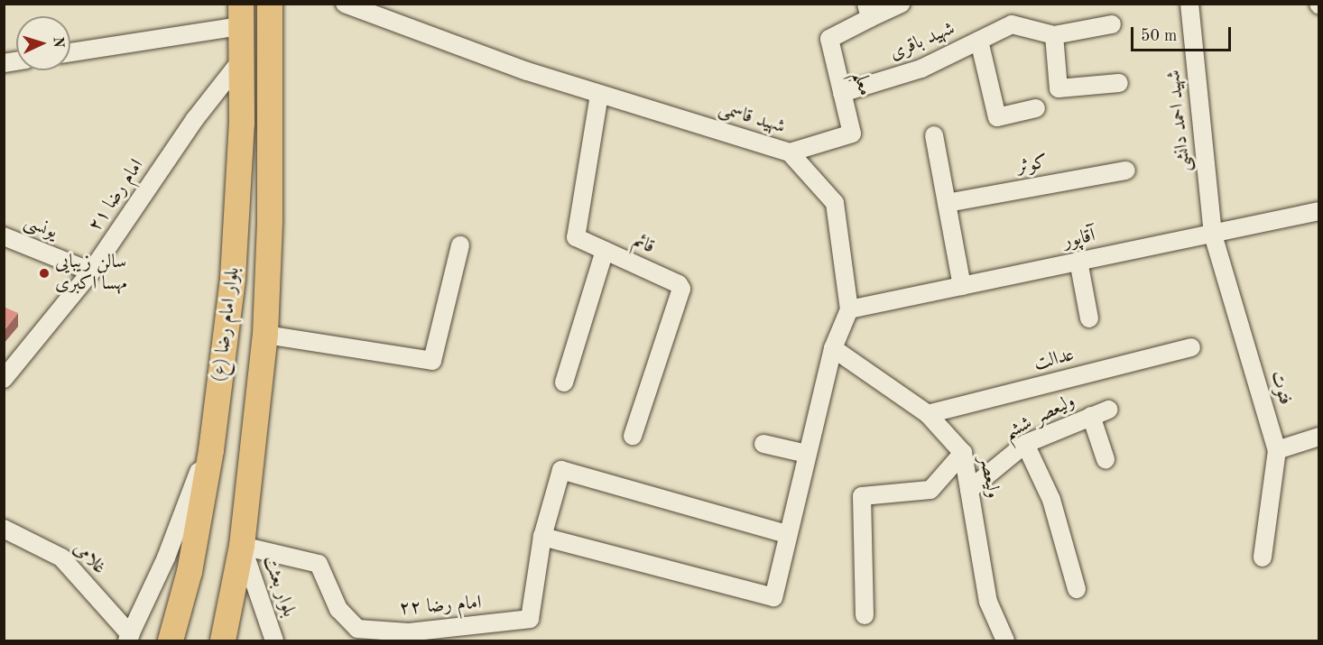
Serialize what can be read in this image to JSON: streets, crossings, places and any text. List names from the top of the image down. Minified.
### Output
{"streets":{"highway":["بلوار امام رضا (ع)"],"street":["شهید باقری","معلم","شهید قاسمی","شهید احمد دانشی","کوثر","امام رضا ۲۱","یونسی","آقاپور","قائم","عدالت","فتوت","ولیعصر ششم","ولیعصر","غلامی","بلوار بعثت","امام رضا ۲۲"]},"crossings":[["شهید باقری","معلم"],["معلم","شهید قاسمی"],["شهید قاسمی","آقاپور"],["شهید قاسمی","قائم"],["شهید احمد دانشی","آقاپور"],["شهید احمد دانشی","فتوت"],["امام رضا ۲۱","یونسی"],["امام رضا ۲۱","بلوار امام رضا (ع)"],["آقاپور","فتوت"],["بلوار امام رضا (ع)","بلوار بعثت"],["بلوار امام رضا (ع)","امام رضا ۲۲"],["عدالت","ولیعصر"],["ولیعصر ششم","ولیعصر"],["بلوار بعثت","امام رضا ۲۲"]],"places":["سالن زیبایی مهسا اکبری"],"scale_bar":"50 m","north":"right"}
